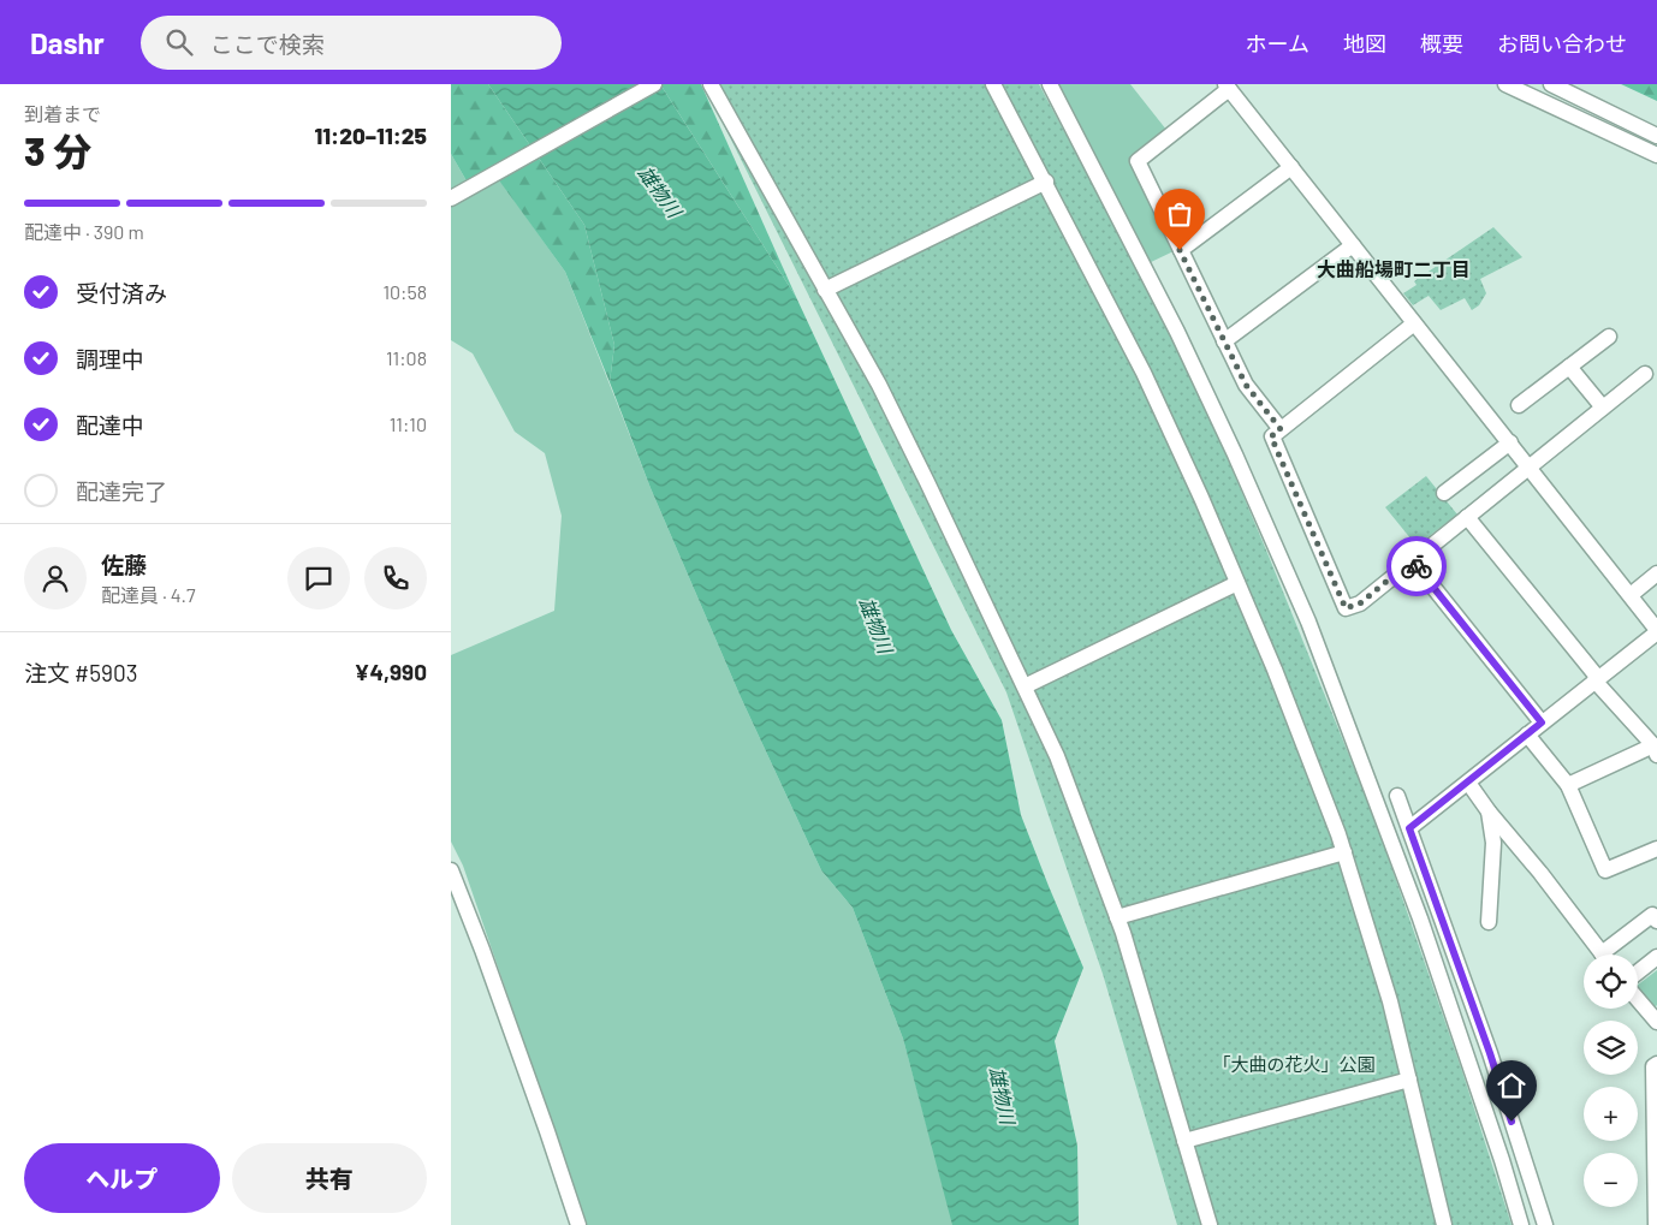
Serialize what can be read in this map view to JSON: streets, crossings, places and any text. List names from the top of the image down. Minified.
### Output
{"districts":["大曲船場町二丁目"],"water":["雄物川"],"parks":["「大曲の花火」公園"],"page":{"header":"Dashr","search":"ここで検索","nav":["ホーム","地図","概要","お問い合わせ"],"heading":["3 分","到着まで","11:20–11:25"],"panel":["佐藤","配達員 · 4.7","注文 #5903","¥4,990"],"bar":"配達中 · 390 m","list":[["受付済み","10:58"],["調理中","11:08"],["配達中","11:10"],"配達完了"],"map_buttons":["+","−"],"buttons":["ヘルプ","共有"]}}
